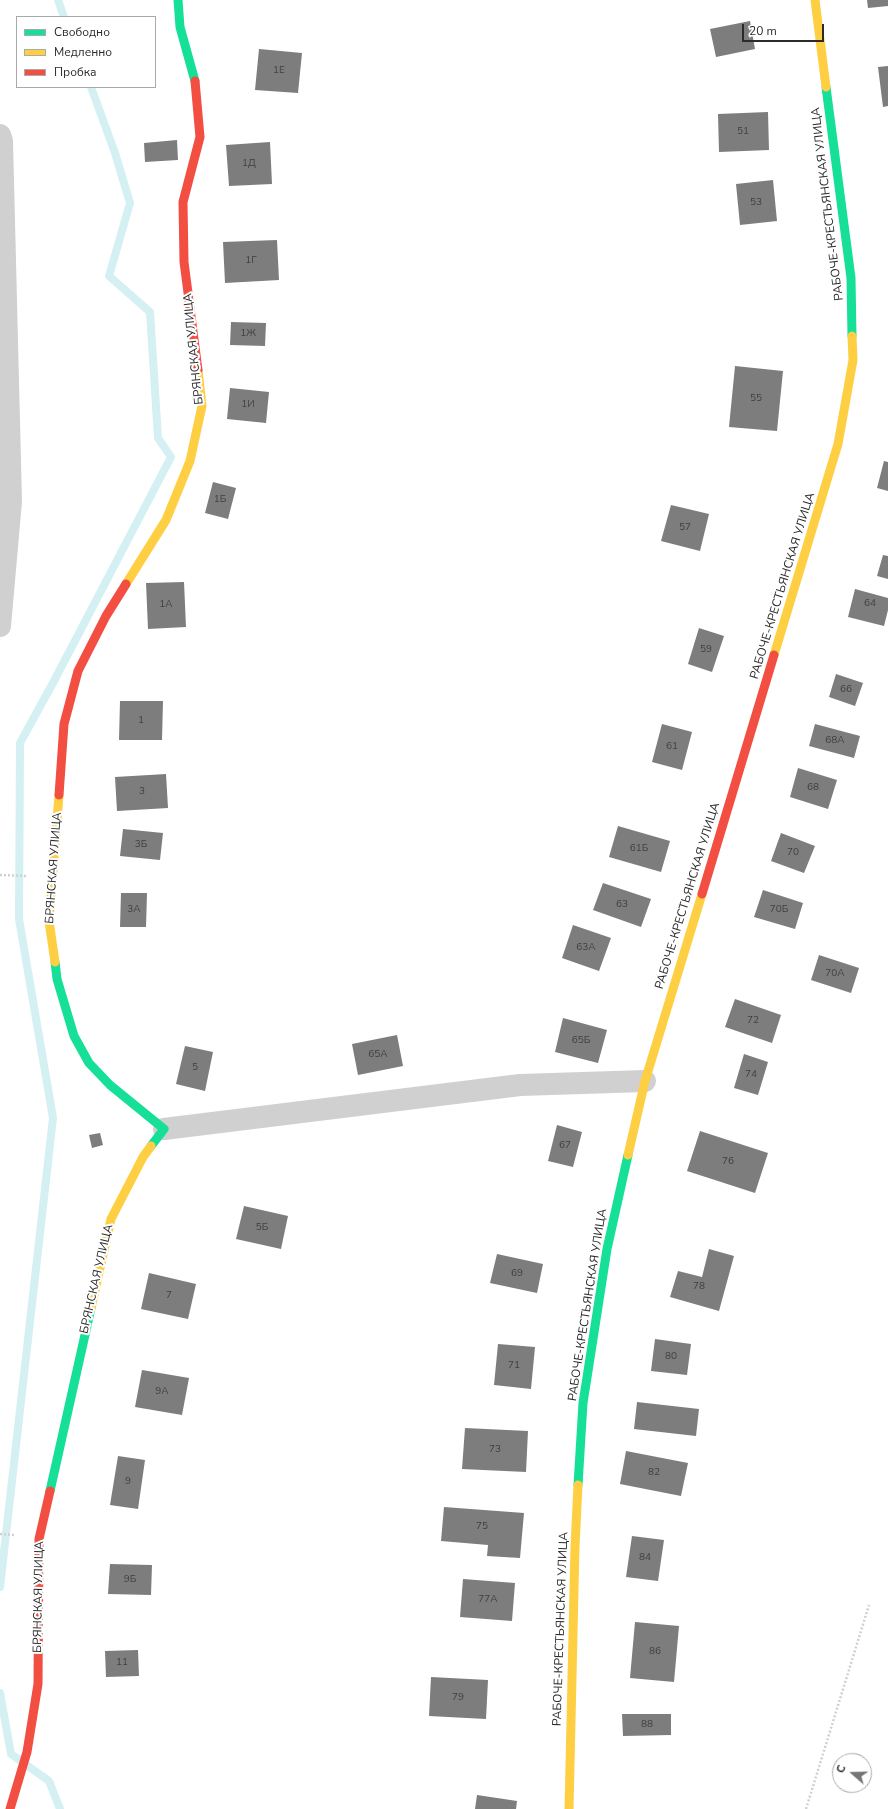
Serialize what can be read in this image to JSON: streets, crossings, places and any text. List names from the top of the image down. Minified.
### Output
{"streets":{"street":["РАБОЧЕ-КРЕСТЬЯНСКАЯ УЛИЦА","БРЯНСКАЯ УЛИЦА"]},"house_numbers":["1Е","51","1Д","53","1Г","1Ж","55","1И","1Б","57","64","1А","59","66","1","68А","61","68","3","3Б","61Б","70","63","3А","70Б","63А","70А","72","65Б","65А","5","74","67","76","5Б","69","78","7","80","71","9А","73","82","9","75","84","9Б","77А","86","11","79","88"],"legend":["Свободно","Медленно","Пробка"],"scale_bar":"20 m","north":"left"}
